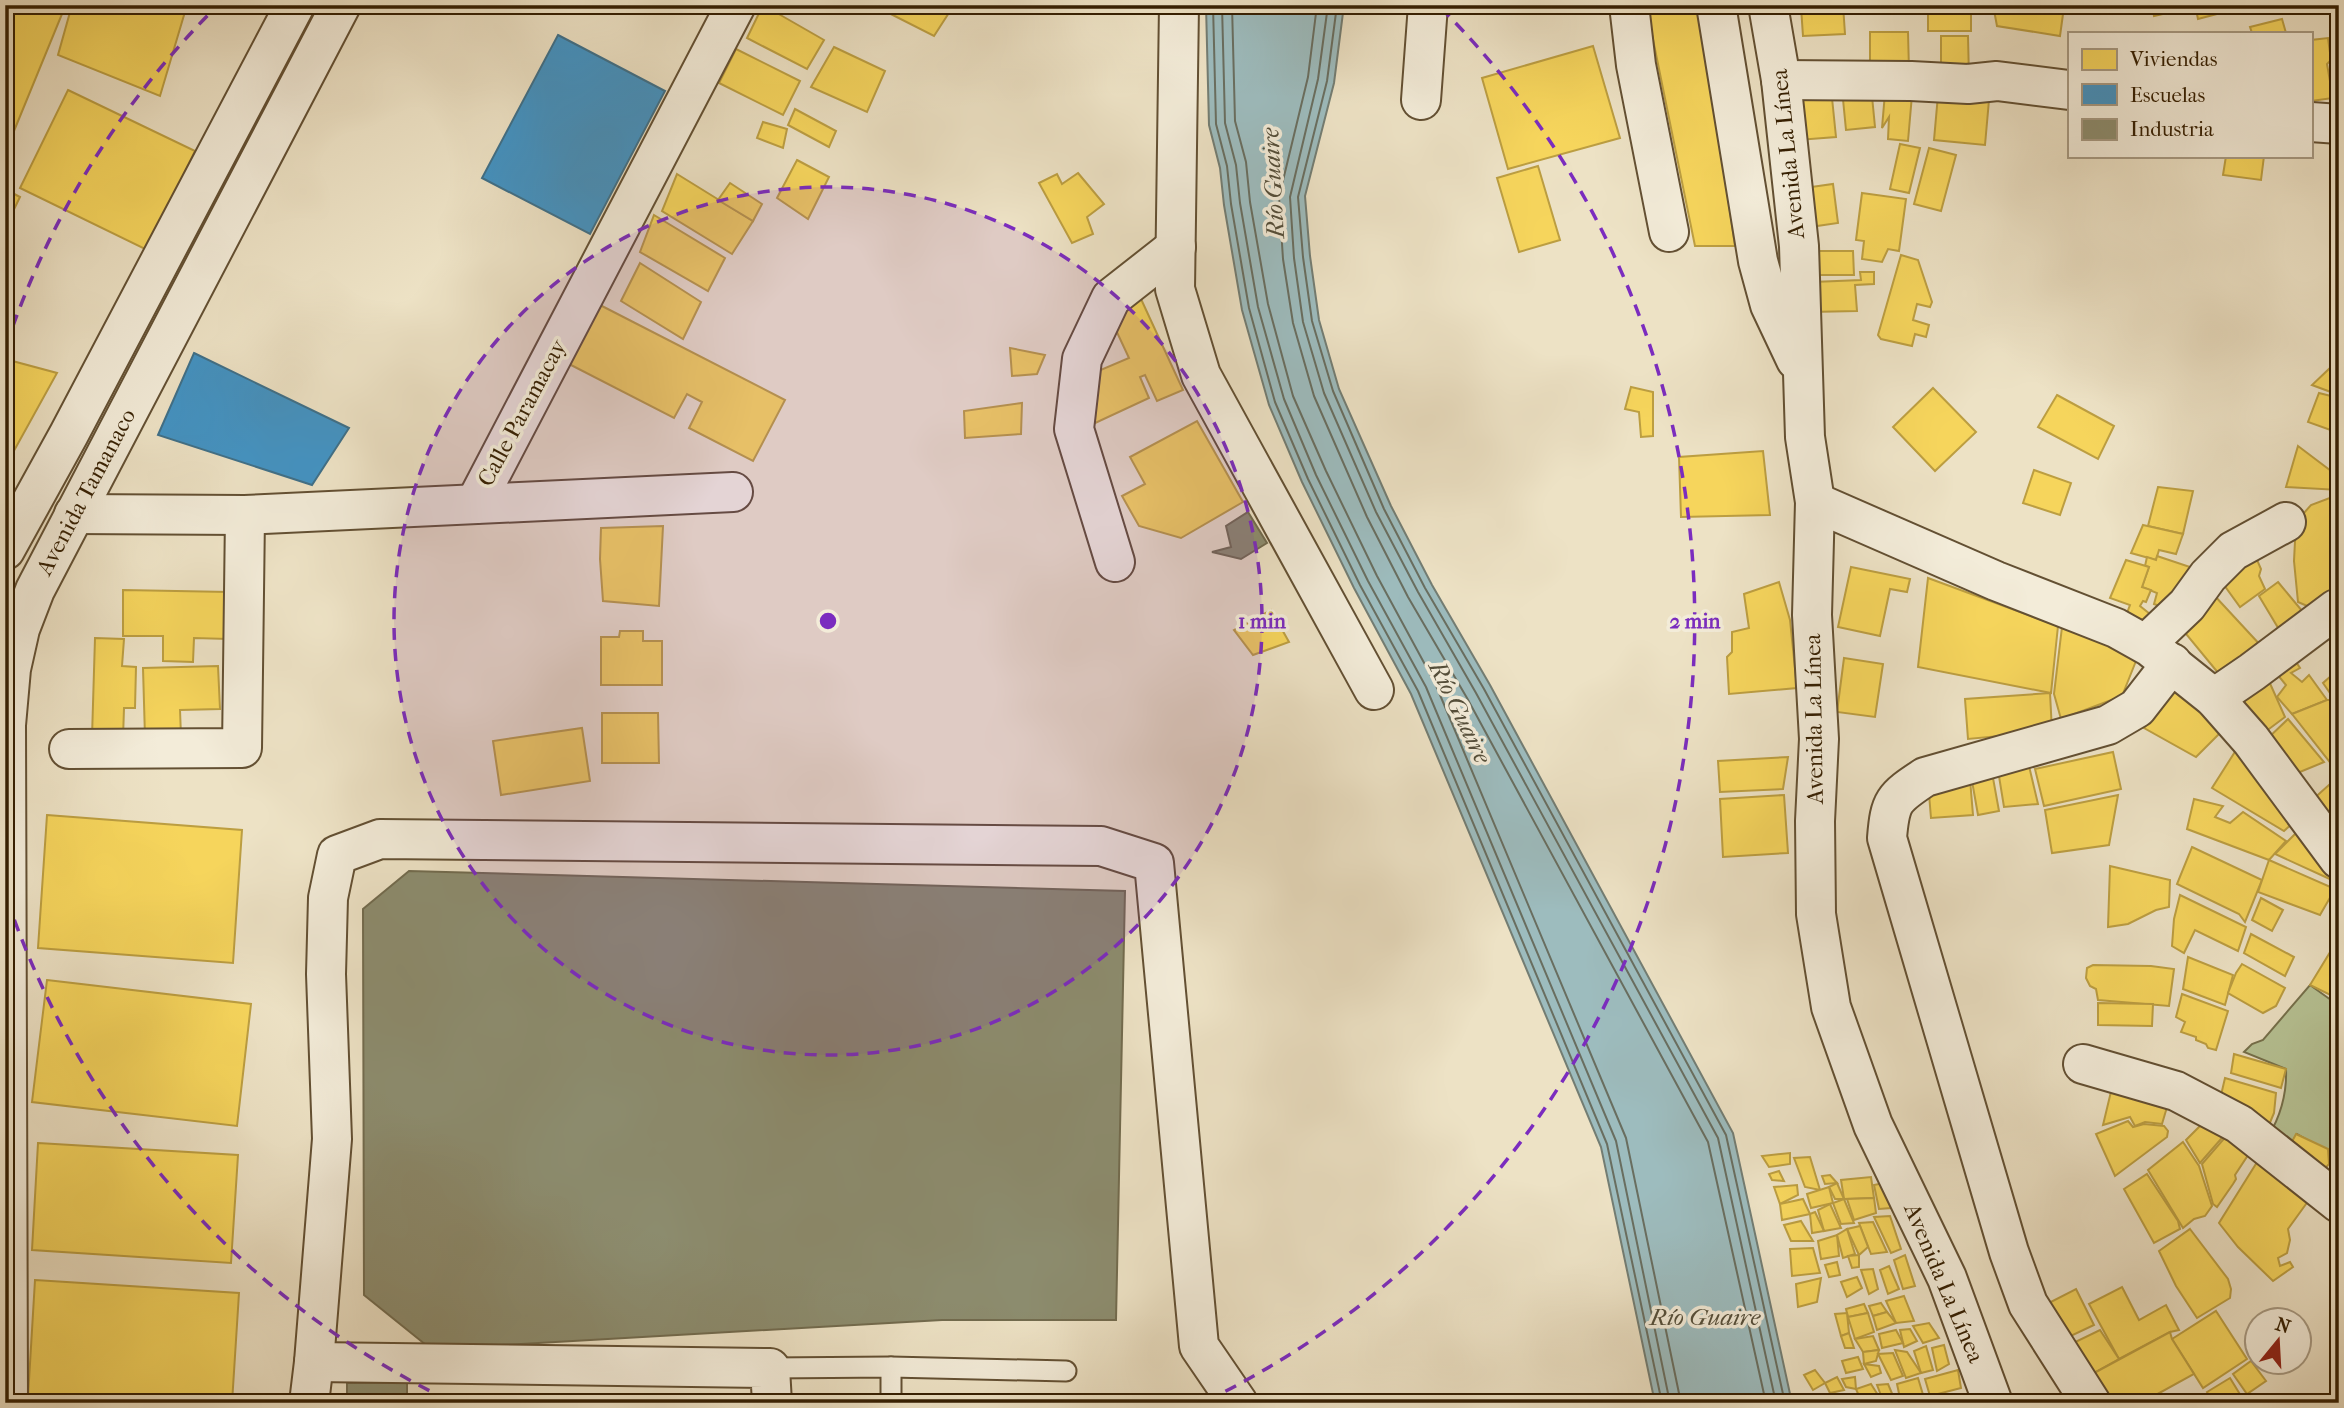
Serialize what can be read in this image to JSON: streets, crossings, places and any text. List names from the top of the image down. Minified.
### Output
{"streets":{"street":["Avenida La Línea","Calle Paramacay","Avenida Tamanaco"]},"crossings":[["Calle Paramacay","Avenida Tamanaco"]],"water":["Río Guaire"],"legend":["Viviendas","Escuelas","Industria"],"north":"top","rings":["1 min","2 min"]}
